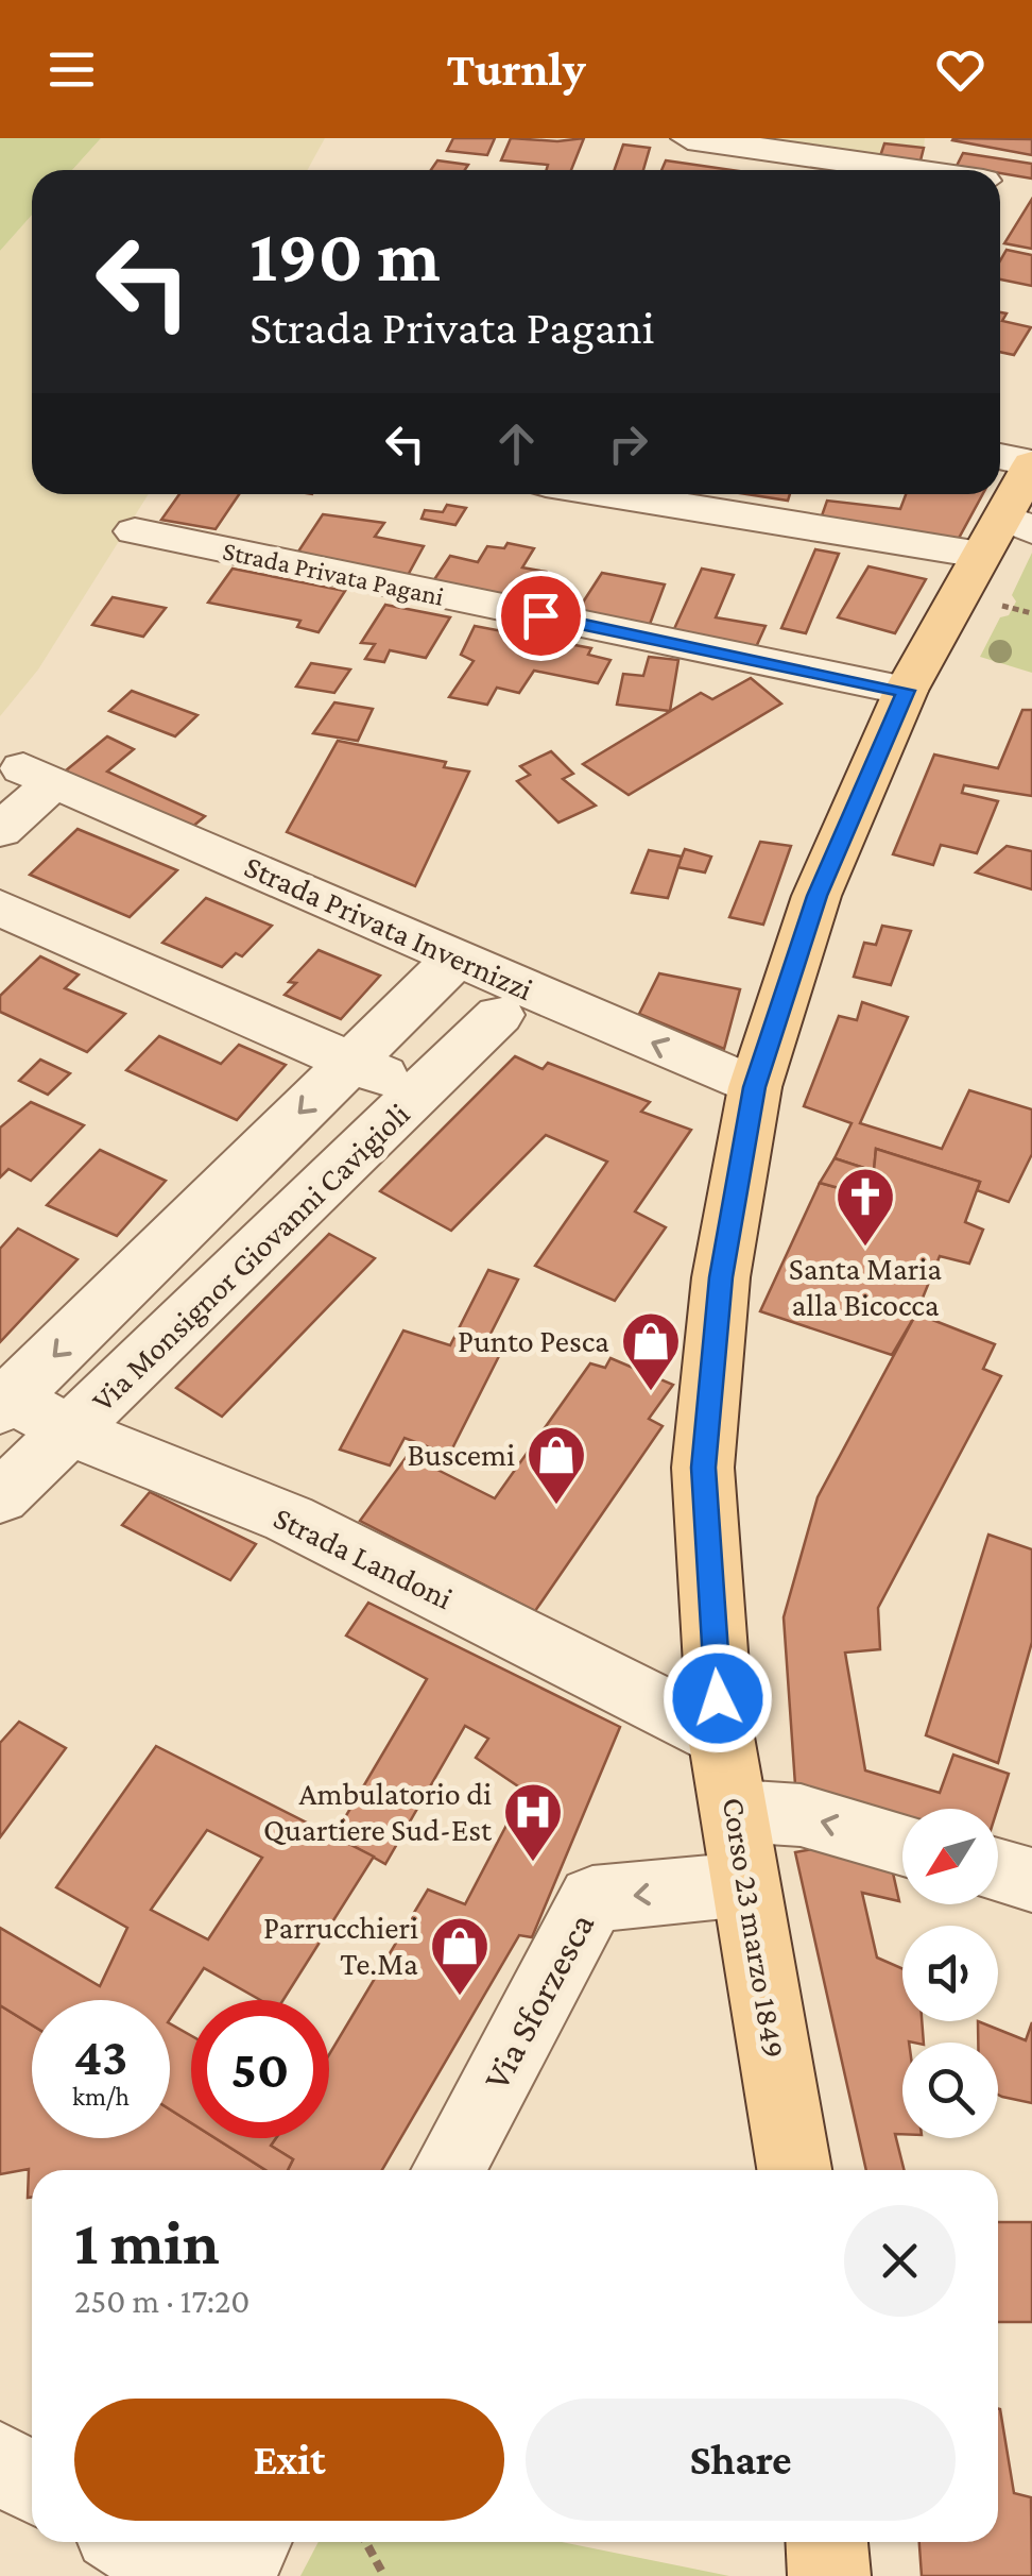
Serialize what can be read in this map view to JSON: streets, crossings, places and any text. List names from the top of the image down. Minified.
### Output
{"streets":{"main road":["Corso 23 marzo 1849"],"street":["Strada Privata Pagani","Strada Privata Invernizzi","Via Monsignor Giovanni Cavigioli","Strada Landoni","Via Sforzesca"]},"crossings":[["Strada Privata Pagani","Corso 23 marzo 1849"],["Strada Privata Invernizzi","Via Monsignor Giovanni Cavigioli"],["Strada Privata Invernizzi","Corso 23 marzo 1849"],["Via Monsignor Giovanni Cavigioli","Strada Landoni"],["Strada Landoni","Corso 23 marzo 1849"],["Corso 23 marzo 1849","Via Sforzesca"]],"one_way":["Via Sforzesca"],"places":{"church":["Santa Maria alla Bicocca"],"shop":["Punto Pesca","Buscemi","Parrucchieri Te.Ma"],"hospital":["Ambulatorio di Quartiere Sud-Est"]},"north":"bottom left","page":{"header":"Turnly","turn":["190 m","Strada Privata Pagani"],"speed":"43 km/h","limit":"50","heading":["1 min","250 m · 17:20"],"buttons":["Exit","Share"]}}
